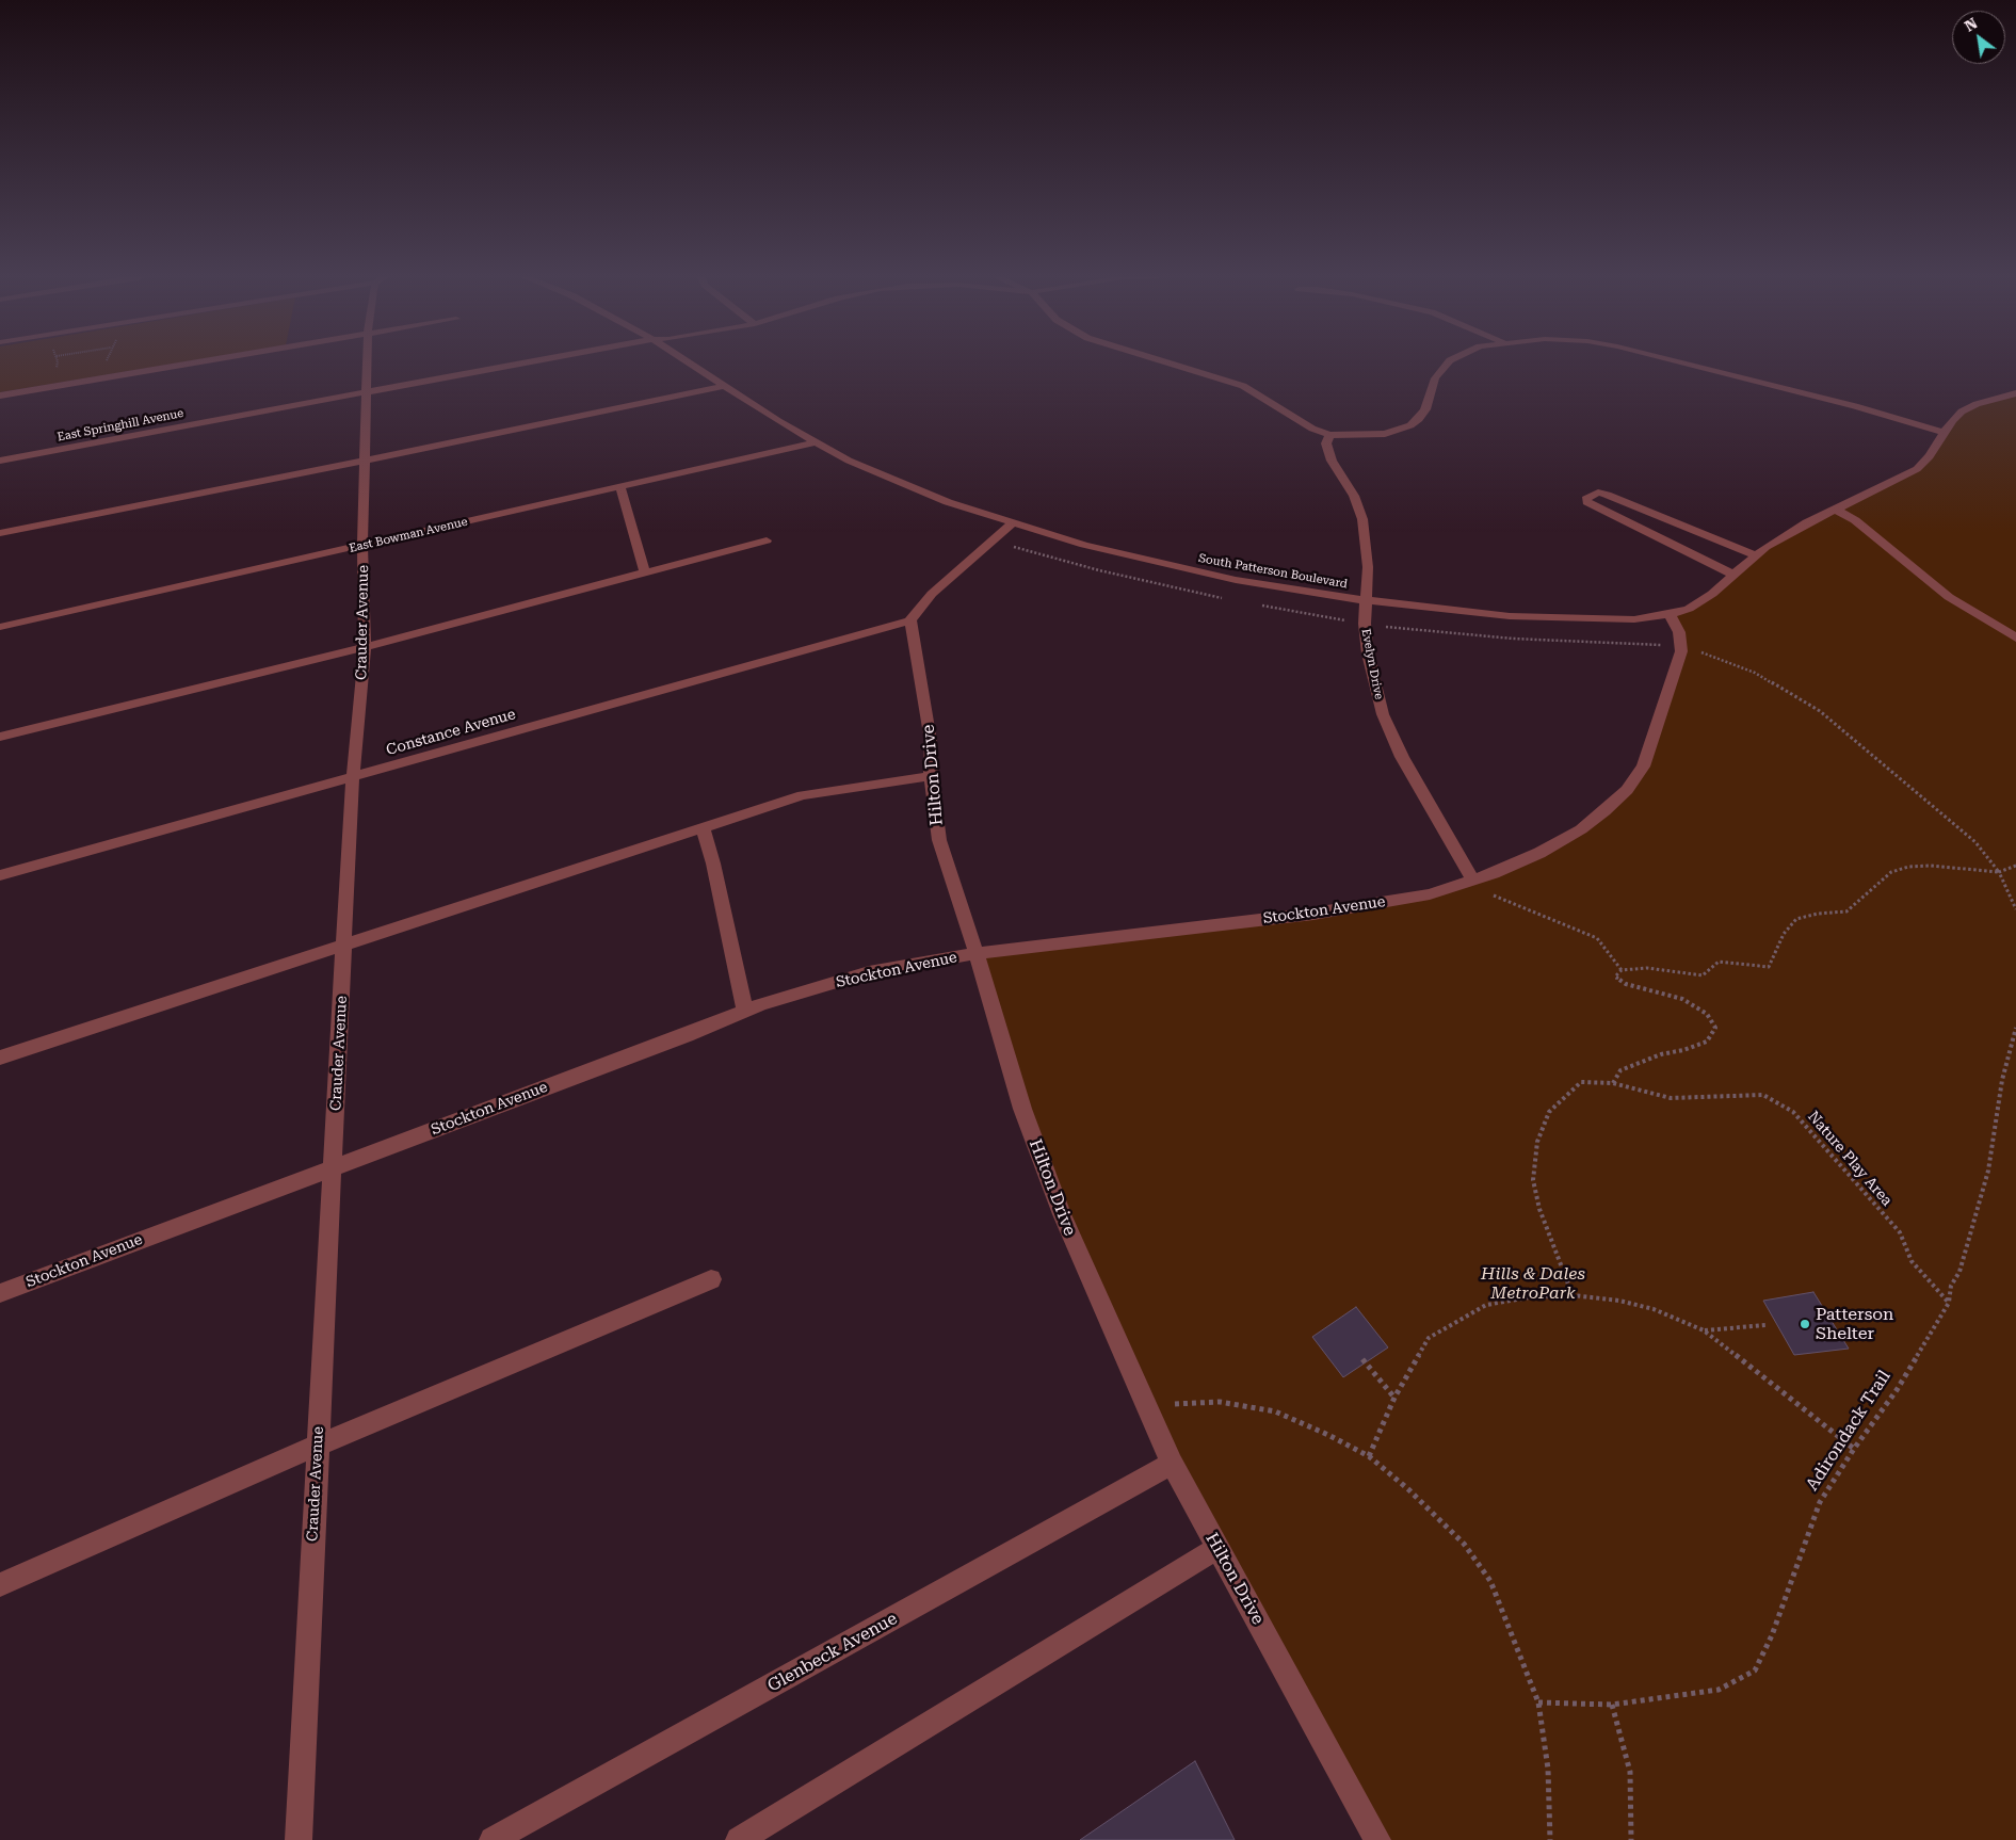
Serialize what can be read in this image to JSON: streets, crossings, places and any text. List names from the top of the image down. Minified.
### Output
{"streets":{"street":["East Springhill Avenue","East Bowman Avenue","South Patterson Boulevard","Crauder Avenue","Evelyn Drive","Constance Avenue","Hilton Drive","Stockton Avenue","Glenbeck Avenue"],"path":["Nature Play Area","Adirondack Trail"]},"crossings":[["East Springhill Avenue","Crauder Avenue"],["East Bowman Avenue","South Patterson Boulevard"],["East Bowman Avenue","Crauder Avenue"],["South Patterson Boulevard","Evelyn Drive"],["South Patterson Boulevard","Stockton Avenue"],["Crauder Avenue","Constance Avenue"],["Crauder Avenue","Stockton Avenue"],["Evelyn Drive","Stockton Avenue"],["Constance Avenue","Hilton Drive"],["Hilton Drive","Stockton Avenue"],["Hilton Drive","Glenbeck Avenue"],["Nature Play Area","Adirondack Trail"]],"parks":["Hills & Dales MetroPark"],"places":["Patterson Shelter"],"north":"top left"}
